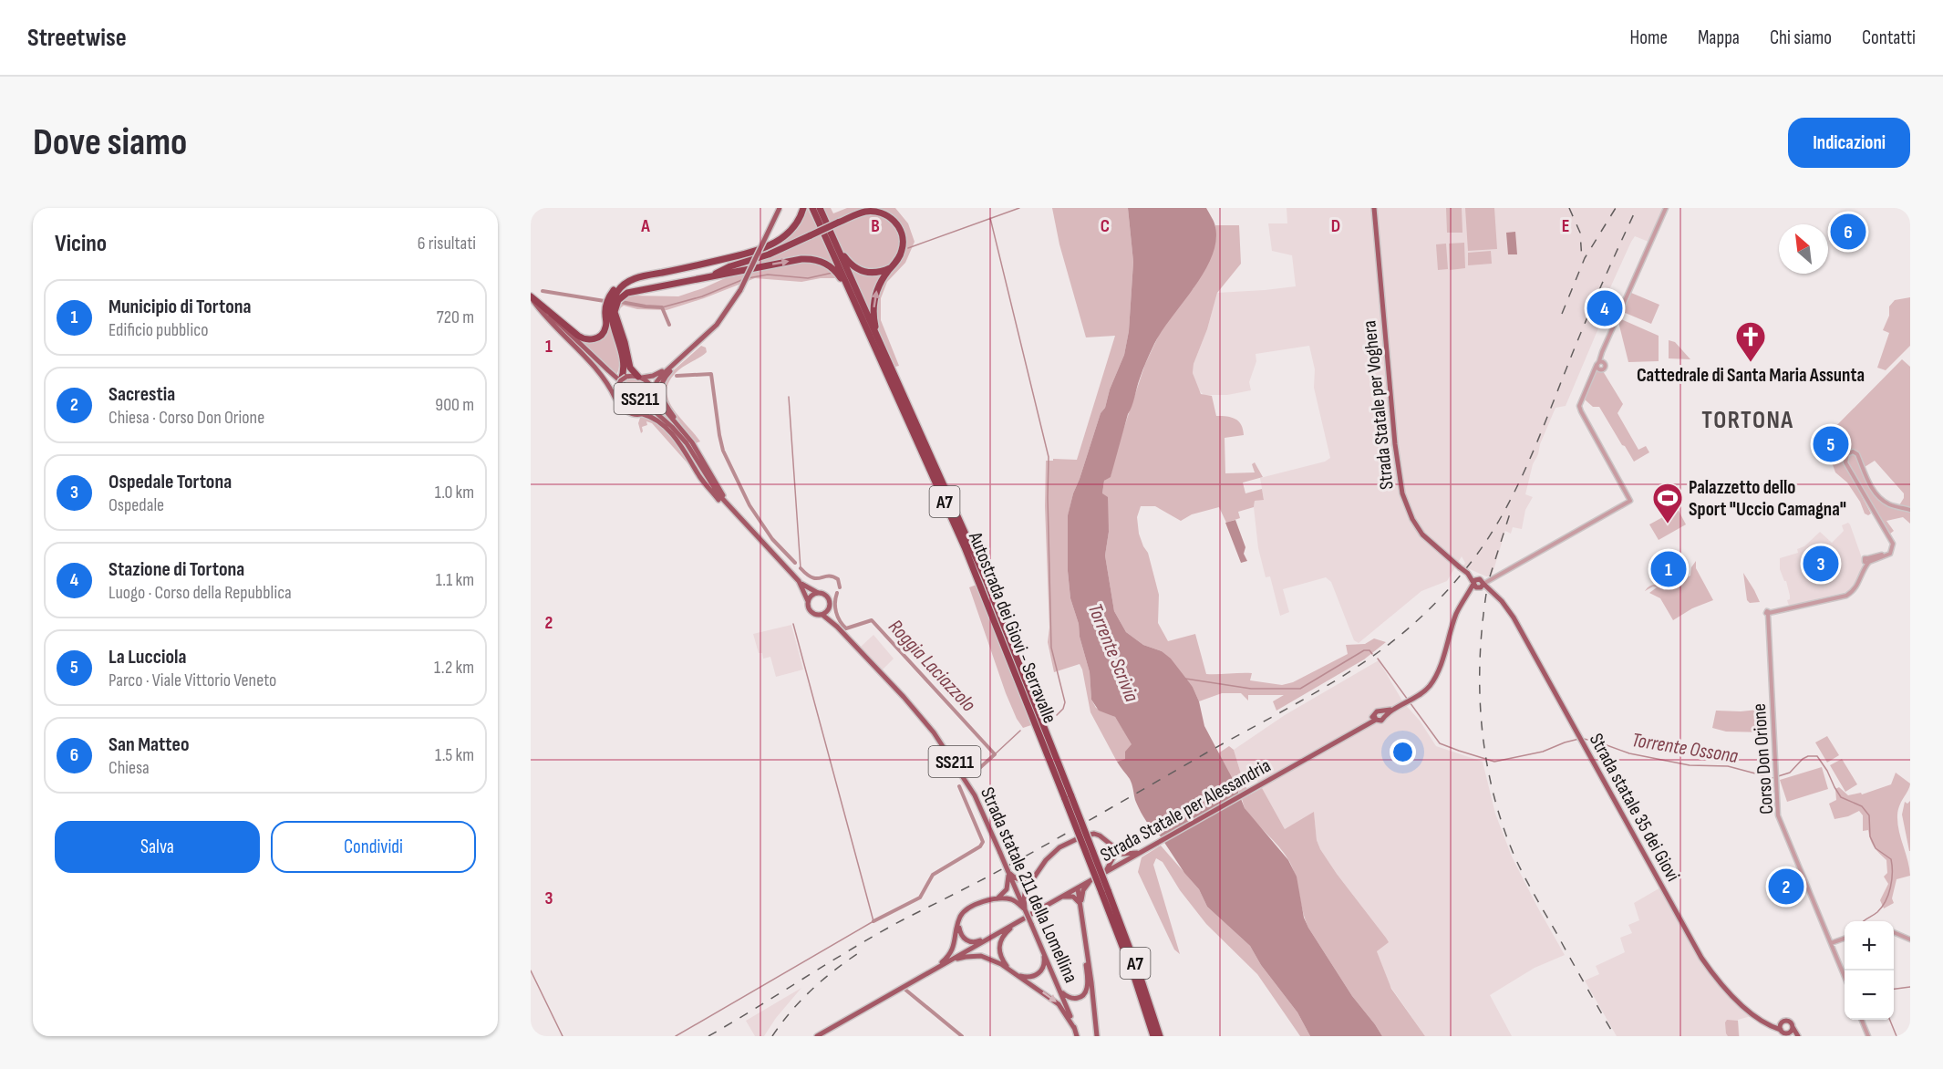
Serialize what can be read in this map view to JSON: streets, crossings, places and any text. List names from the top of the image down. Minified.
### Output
{"streets":{"highway":["A7","Autostrada dei Giovi - Serravalle"],"main road":["SS211","Strada Statale per Voghera","Strada statale 35 dei Giovi","Strada Statale per Alessandria","Strada statale 211 della Lomellina"],"street":["Corso Don Orione"]},"crossings":[["SS211","Strada statale 211 della Lomellina"],["Strada Statale per Voghera","Strada statale 35 dei Giovi"],["Strada Statale per Voghera","Strada Statale per Alessandria"],["Strada statale 35 dei Giovi","Strada Statale per Alessandria"]],"districts":["TORTONA"],"water":["Torrente Scrivia","Roggia Laciazzolo","Torrente Ossona"],"places":{"church":["Cattedrale di Santa Maria Assunta"],"sports":["Palazzetto dello Sport \"Uccio Camagna\""]},"north":"top left","page":{"header":"Streetwise","nav":["Home","Mappa","Chi siamo","Contatti"],"buttons":["Indicazioni",["Salva","Condividi"]],"title":"Dove siamo","heading":["Vicino","6 risultati"],"pins":["6","4","5","3","1","2"],"list":[{"mark":"1","name":"Municipio di Tortona","note":"Edificio pubblico","value":"720 m"},{"mark":"2","name":"Sacrestia","note":"Chiesa · Corso Don Orione","value":"900 m"},{"mark":"3","name":"Ospedale Tortona","note":"Ospedale","value":"1.0 km"},{"mark":"4","name":"Stazione di Tortona","note":"Luogo · Corso della Repubblica","value":"1.1 km"},{"mark":"5","name":"La Lucciola","note":"Parco · Viale Vittorio Veneto","value":"1.2 km"},{"mark":"6","name":"San Matteo","note":"Chiesa","value":"1.5 km"}],"map_buttons":["+","−"]},"grid":{"columns":["A","B","C","D","E"],"rows":["1","2","3"]}}
